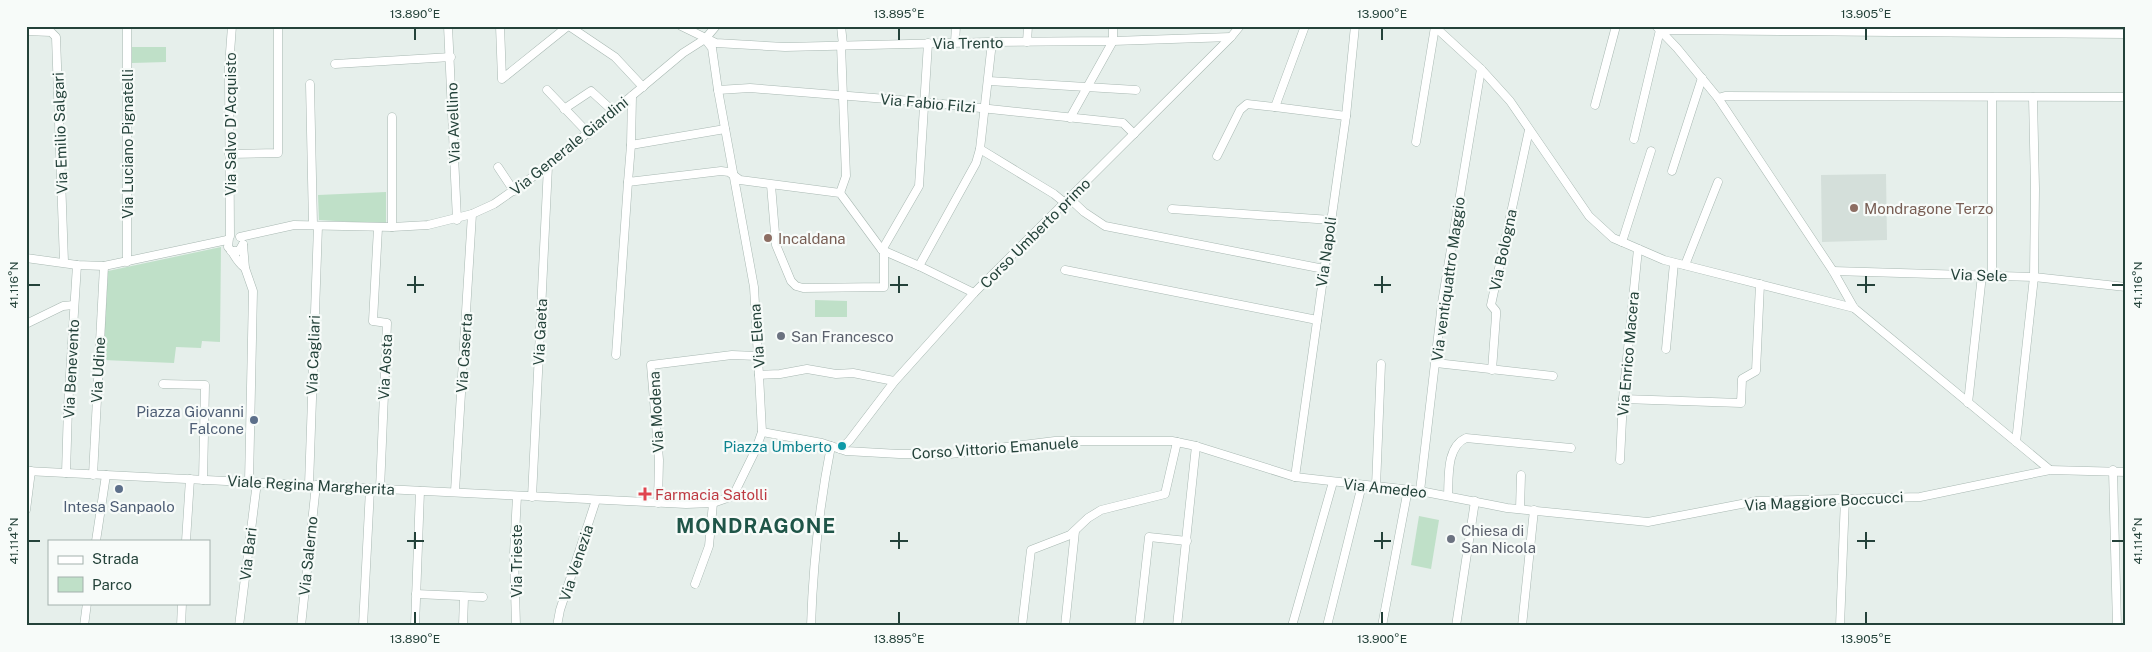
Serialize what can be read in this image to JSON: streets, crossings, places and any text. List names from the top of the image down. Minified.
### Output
{"streets":{"street":["Via Trento","Via Fabio Filzi","Via Avellino","Via Salvo D'Acquisto","Via Emilio Salgari","Via Luciano Pignatelli","Via Generale Giardini","Corso Umberto primo","Via Bologna","Via Napoli","Via Sele","Via ventiquattro Maggio","Via Gaeta","Via Elena","Via Caserta","Via Enrico Macera","Via Cagliari","Via Aosta","Via Benevento","Via Udine","Via Modena","Corso Vittorio Emanuele","Viale Regina Margherita","Via Amedeo","Via Maggiore Boccucci","Via Bari","Via Salerno","Via Trieste","Via Venezia"]},"crossings":[["Via Trento","Via Generale Giardini"],["Via Trento","Corso Umberto primo"],["Via Trento","Via Elena"],["Via Fabio Filzi","Corso Umberto primo"],["Via Fabio Filzi","Via Elena"],["Via Avellino","Via Generale Giardini"],["Via Salvo D'Acquisto","Via Generale Giardini"],["Via Salvo D'Acquisto","Via Bari"],["Via Emilio Salgari","Via Generale Giardini"],["Via Luciano Pignatelli","Via Generale Giardini"],["Via Generale Giardini","Via Gaeta"],["Via Generale Giardini","Via Elena"],["Via Generale Giardini","Via Caserta"],["Via Generale Giardini","Via Cagliari"],["Via Generale Giardini","Via Aosta"],["Via Generale Giardini","Via Benevento"],["Via Generale Giardini","Via Udine"],["Corso Umberto primo","Corso Vittorio Emanuele"],["Via Napoli","Corso Vittorio Emanuele"],["Via Napoli","Via Amedeo"],["Via ventiquattro Maggio","Via Amedeo"],["Via Gaeta","Viale Regina Margherita"],["Via Elena","Via Modena"],["Via Elena","Corso Vittorio Emanuele"],["Via Elena","Viale Regina Margherita"],["Via Elena","Via Venezia"],["Via Caserta","Viale Regina Margherita"],["Via Cagliari","Viale Regina Margherita"],["Via Cagliari","Via Salerno"],["Via Aosta","Viale Regina Margherita"],["Via Benevento","Viale Regina Margherita"],["Via Udine","Viale Regina Margherita"],["Corso Vittorio Emanuele","Via Amedeo"],["Viale Regina Margherita","Via Bari"],["Viale Regina Margherita","Via Salerno"],["Viale Regina Margherita","Via Trieste"],["Viale Regina Margherita","Via Venezia"],["Via Amedeo","Via Maggiore Boccucci"]],"districts":["MONDRAGONE"],"places":{"other":["Mondragone Terzo","Incaldana","San Francesco","Piazza Giovanni Falcone","Piazza Umberto","Intesa Sanpaolo","Chiesa di San Nicola"],"health":["Farmacia Satolli"]},"legend":["Strada","Parco"],"coordinates":["13.890°E","13.895°E","13.900°E","13.905°E","41.116°N","41.114°N"]}
